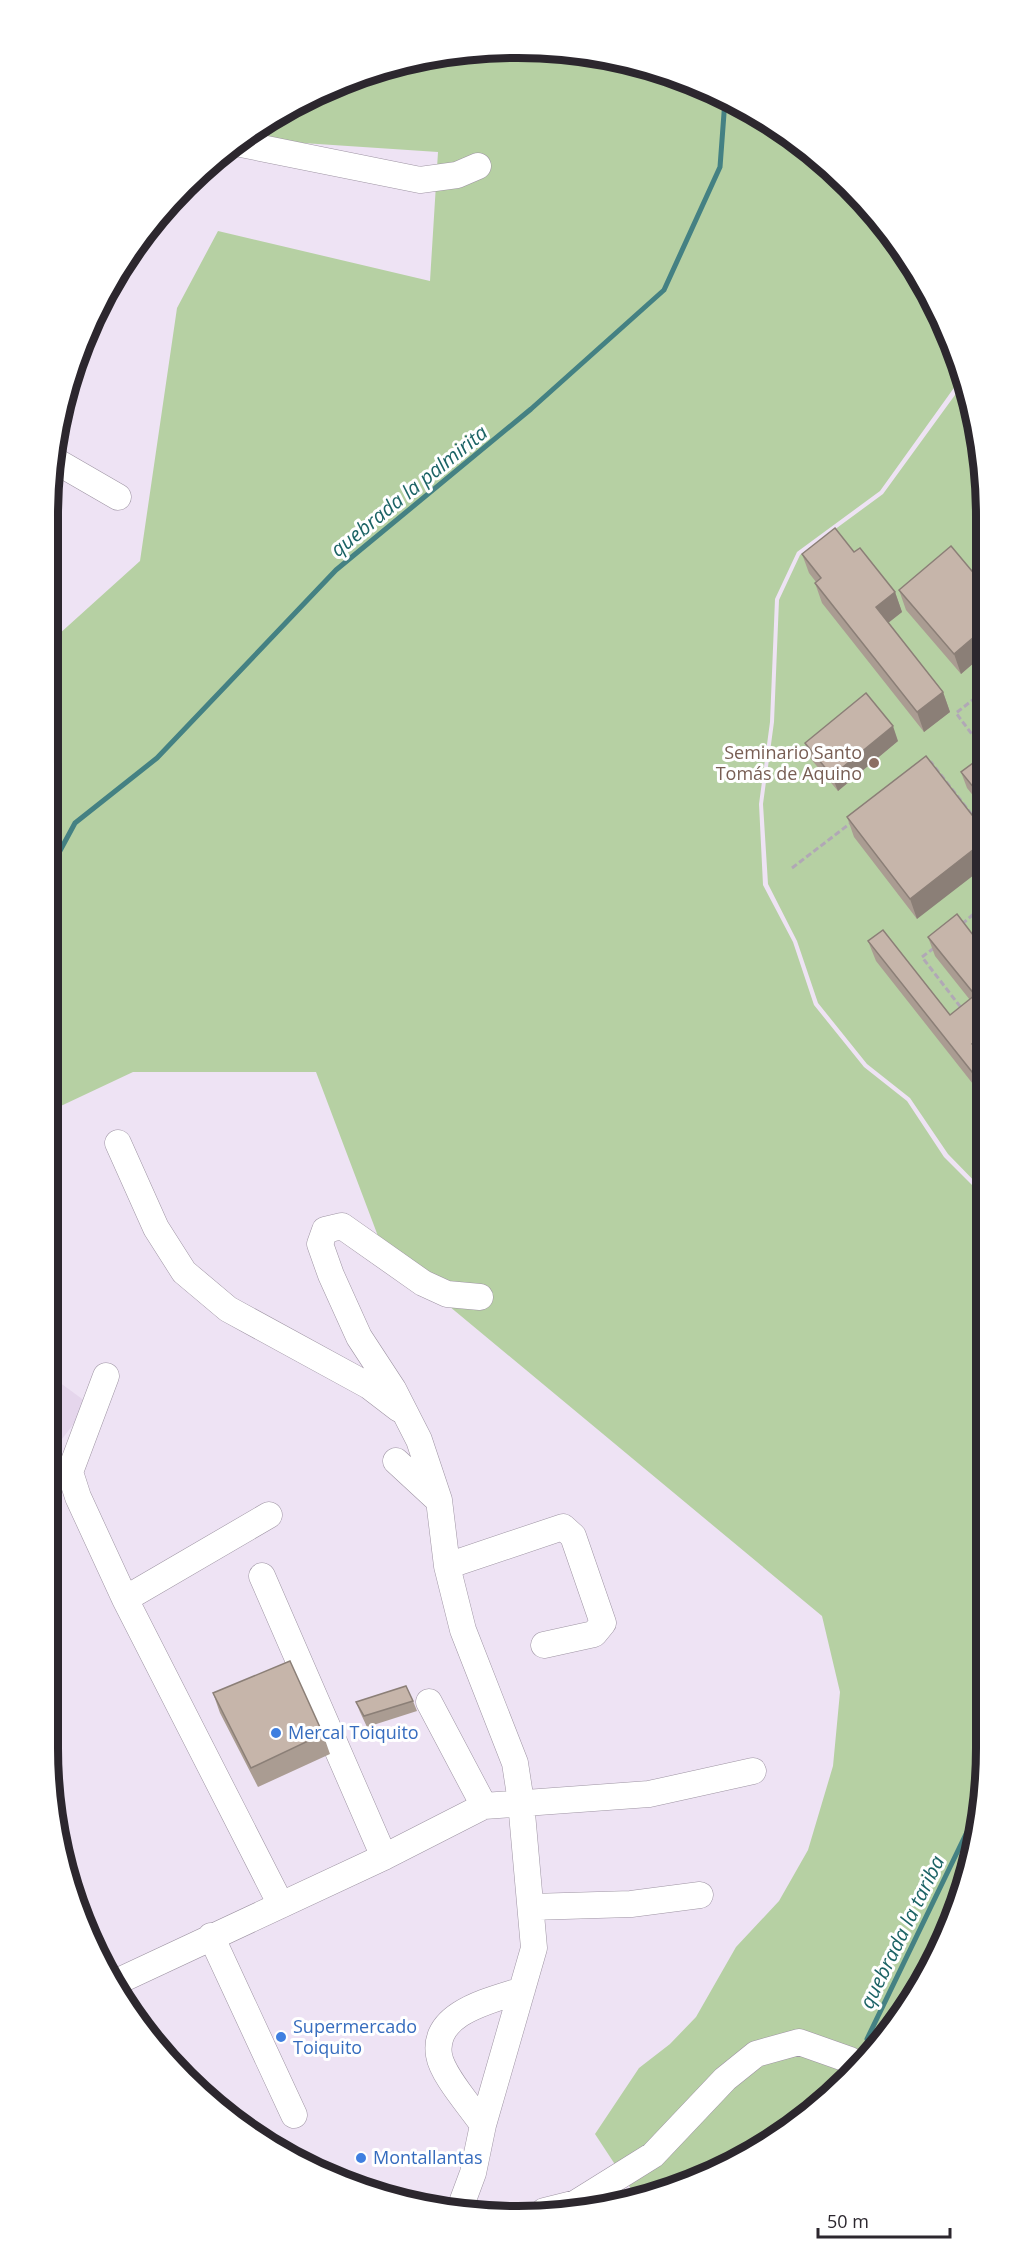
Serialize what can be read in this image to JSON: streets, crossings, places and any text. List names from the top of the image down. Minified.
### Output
{"water":["quebrada la palmirita","quebrada la tariba"],"places":["Seminario Santo Tomás de Aquino","Mercal Toiquito","Supermercado Toiquito","Montallantas"],"scale_bar":"50 m"}
